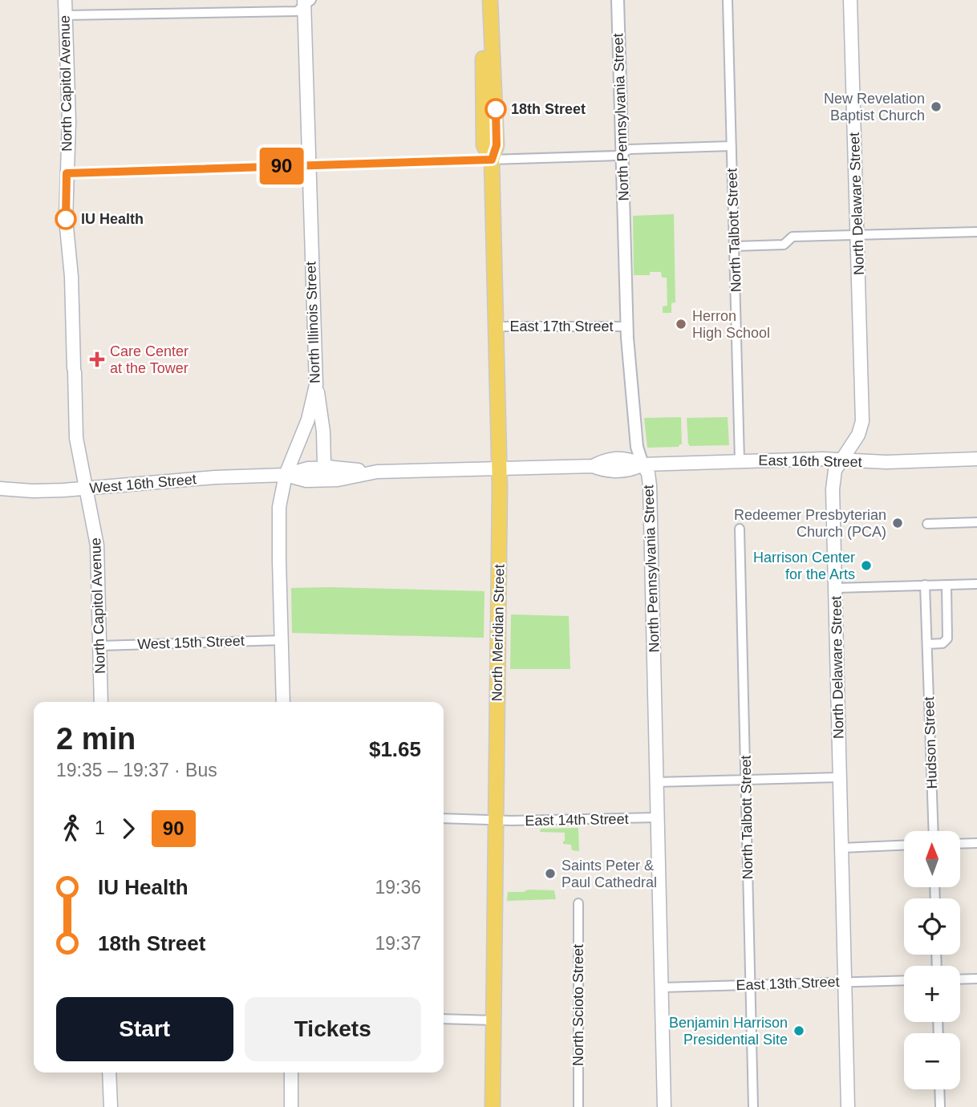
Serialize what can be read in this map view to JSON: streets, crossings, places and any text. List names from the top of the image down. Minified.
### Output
{"streets":{"main road":["North Capitol Avenue","North Pennsylvania Street","North Delaware Street","North Illinois Street","East 16th Street","West 16th Street","North Meridian Street"],"street":["North Talbott Street","East 17th Street","West 15th Street","Hudson Street","East 14th Street","East 13th Street","North Scioto Street"]},"crossings":[["North Capitol Avenue","West 16th Street"],["North Capitol Avenue","West 15th Street"],["North Pennsylvania Street","East 17th Street"],["North Pennsylvania Street","East 16th Street"],["North Pennsylvania Street","East 14th Street"],["North Pennsylvania Street","East 13th Street"],["North Delaware Street","East 16th Street"],["North Delaware Street","East 13th Street"],["North Talbott Street","East 16th Street"],["North Talbott Street","East 13th Street"],["North Illinois Street","West 16th Street"],["North Illinois Street","West 15th Street"],["East 17th Street","North Meridian Street"],["East 16th Street","West 16th Street"],["East 16th Street","North Meridian Street"],["West 16th Street","North Meridian Street"],["North Meridian Street","East 14th Street"]],"places":{"other":["New Revelation Baptist Church","18th Street","IU Health","Herron High School","Redeemer Presbyterian Church (PCA)","Harrison Center for the Arts","Saints Peter & Paul Cathedral","Benjamin Harrison Presidential Site"],"health":["Care Center at the Tower"]},"lines":["bus line 90"],"north":"top","page":{"on_map":"90","heading":["2 min","19:35 – 19:37 · Bus","$1.65"],"legs":["1","90"],"map_buttons":["+","−"],"list":[{"name":"IU Health","value":"19:36"},{"name":"18th Street","value":"19:37"}],"buttons":["Start","Tickets"]}}
